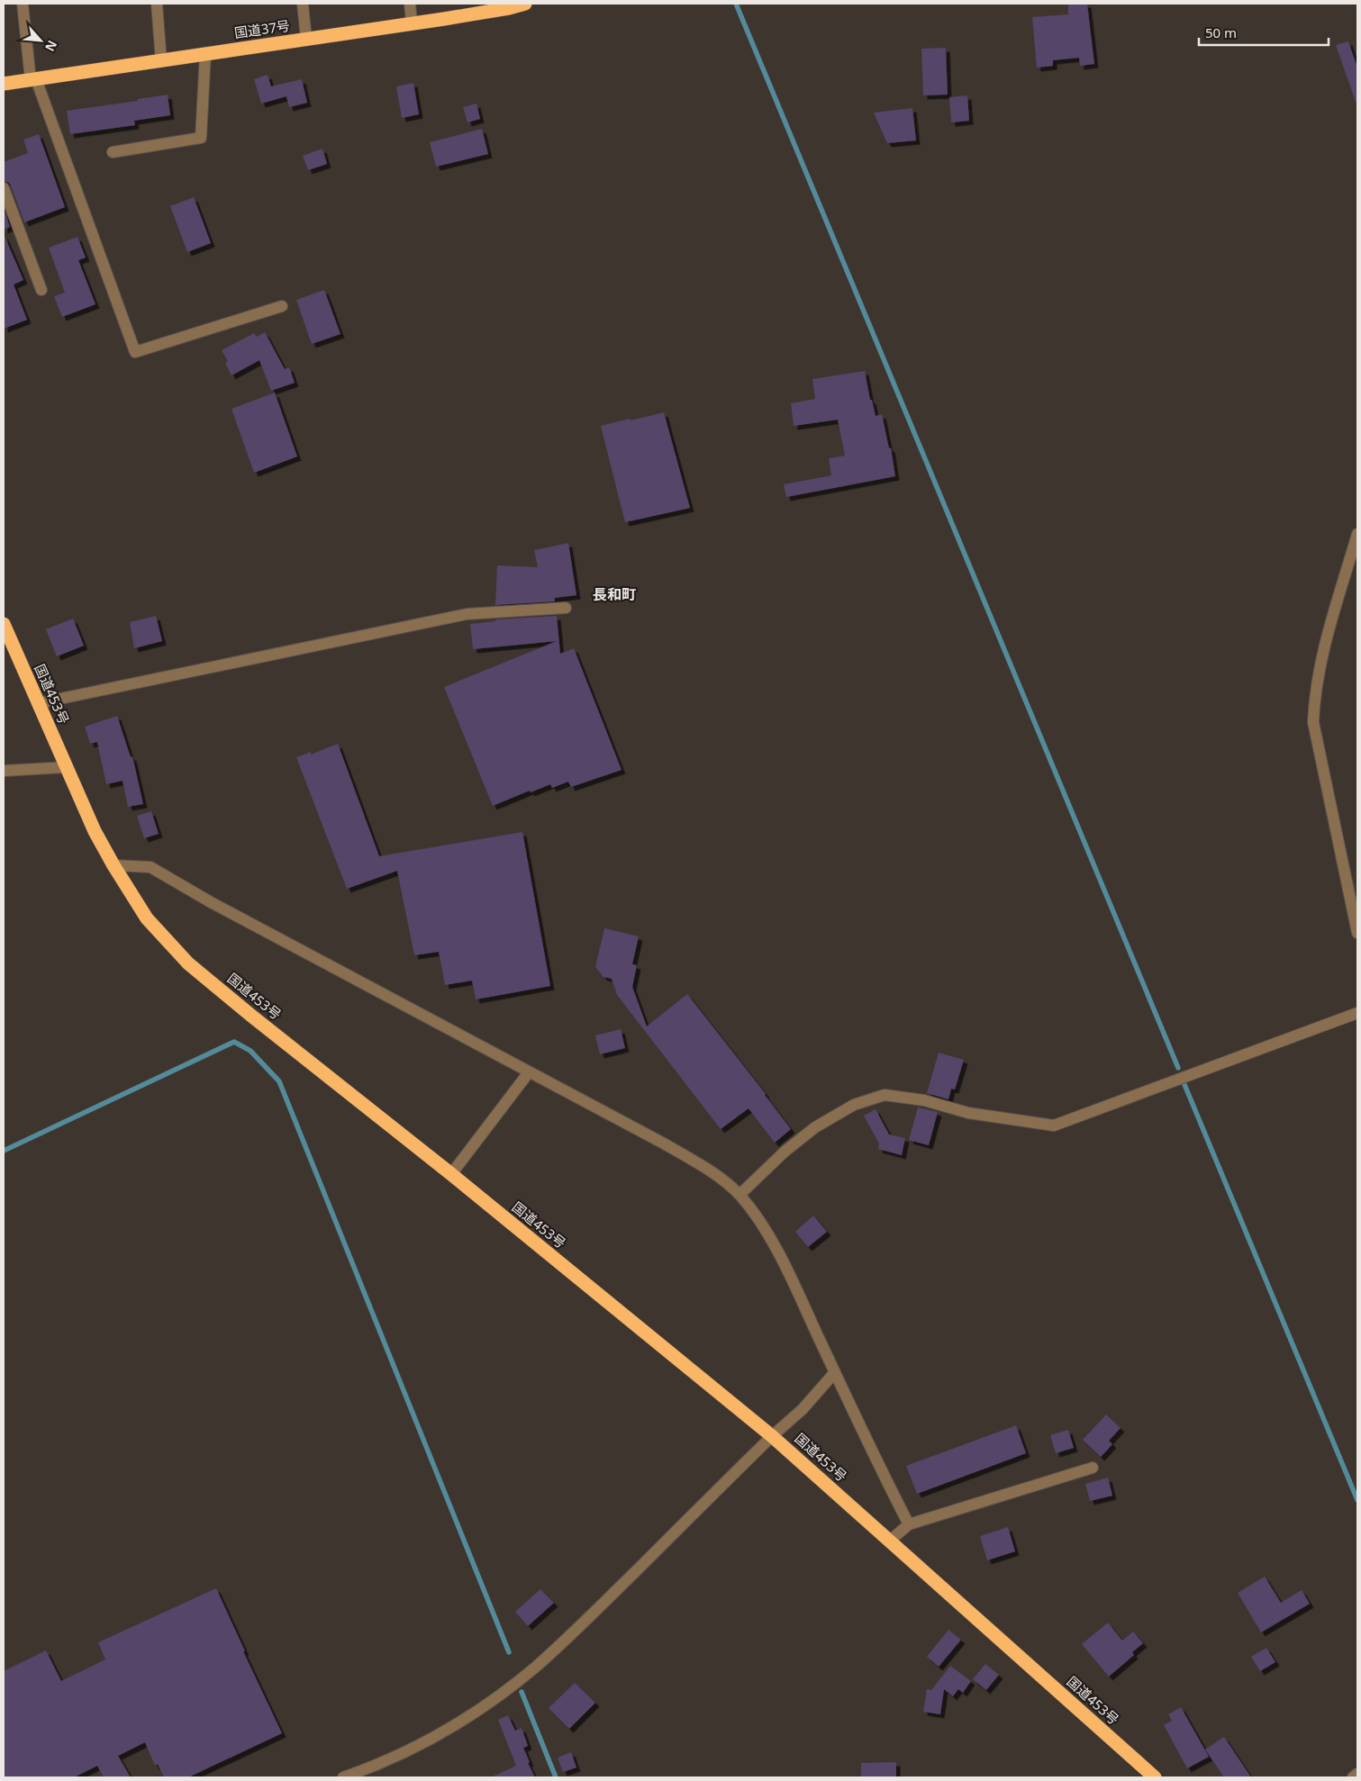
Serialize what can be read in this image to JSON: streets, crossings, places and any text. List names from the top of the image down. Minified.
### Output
{"streets":{"highway":["国道37号","国道453号"]},"districts":["長和町"],"scale_bar":"50 m","north":"bottom right"}
